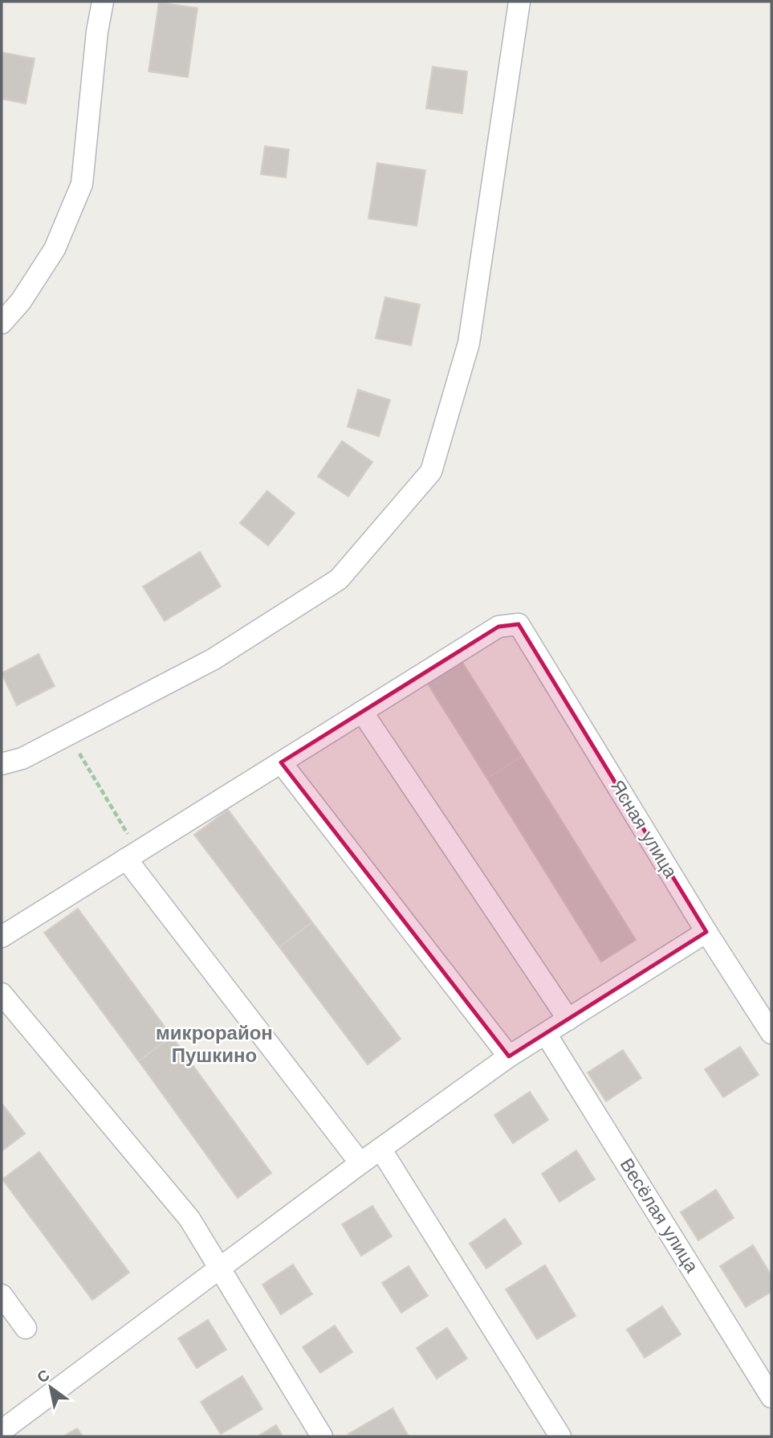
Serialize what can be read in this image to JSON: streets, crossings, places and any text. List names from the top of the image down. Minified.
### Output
{"streets":{"street":["Ясная улица","Весёлая улица"]},"districts":["микрорайон Пушкино"],"north":"top left"}
